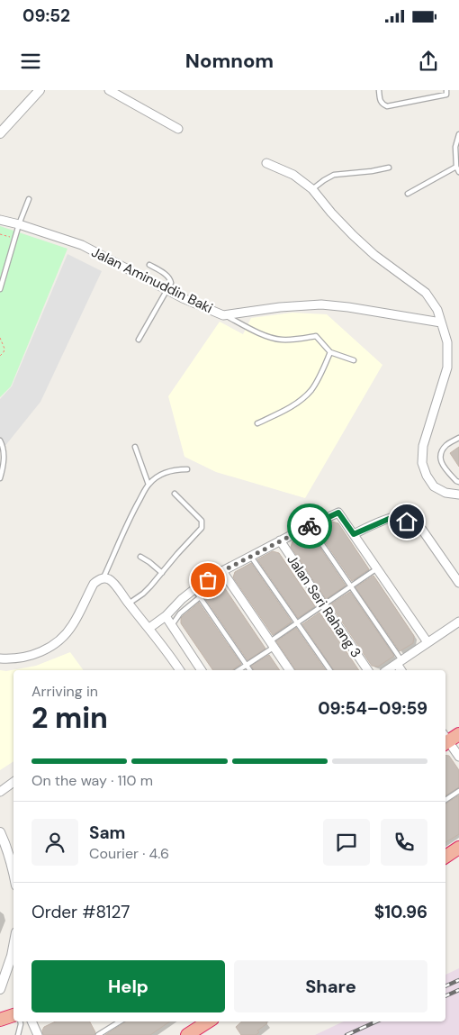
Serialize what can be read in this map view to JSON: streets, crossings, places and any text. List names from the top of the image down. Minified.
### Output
{"streets":{"street":["Jalan Aminuddin Baki","Jalan Seri Rahang 3"]},"page":{"status":"09:52","header":"Nomnom","heading":["2 min","Arriving in","09:54–09:59"],"panel":["Sam","Courier · 4.6","Order #8127","$10.96"],"bar":"On the way · 110 m","buttons":["Help","Share"]}}
